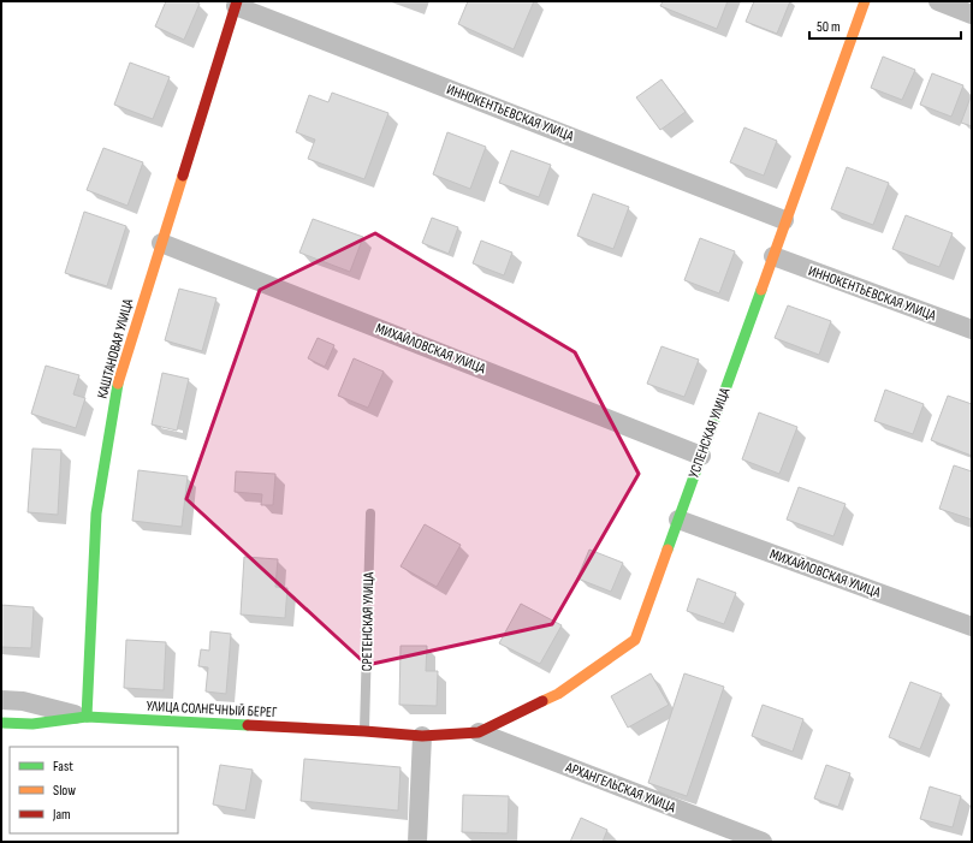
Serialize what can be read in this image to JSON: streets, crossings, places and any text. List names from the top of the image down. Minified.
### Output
{"streets":{"street":["ИННОКЕНТЬЕВСКАЯ УЛИЦА","КАШТАНОВАЯ УЛИЦА","МИХАЙЛОВСКАЯ УЛИЦА","УСПЕНСКАЯ УЛИЦА","УЛИЦА СОЛНЕЧНЫЙ БЕРЕГ","АРХАНГЕЛЬСКАЯ УЛИЦА"],"lane":["СРЕТЕНСКАЯ УЛИЦА"]},"crossings":[["ИННОКЕНТЬЕВСКАЯ УЛИЦА","КАШТАНОВАЯ УЛИЦА"],["ИННОКЕНТЬЕВСКАЯ УЛИЦА","УСПЕНСКАЯ УЛИЦА"],["КАШТАНОВАЯ УЛИЦА","МИХАЙЛОВСКАЯ УЛИЦА"],["КАШТАНОВАЯ УЛИЦА","УЛИЦА СОЛНЕЧНЫЙ БЕРЕГ"],["МИХАЙЛОВСКАЯ УЛИЦА","УСПЕНСКАЯ УЛИЦА"],["УСПЕНСКАЯ УЛИЦА","УЛИЦА СОЛНЕЧНЫЙ БЕРЕГ"],["УСПЕНСКАЯ УЛИЦА","АРХАНГЕЛЬСКАЯ УЛИЦА"],["СРЕТЕНСКАЯ УЛИЦА","УЛИЦА СОЛНЕЧНЫЙ БЕРЕГ"]],"legend":["Fast","Slow","Jam"],"scale_bar":"50 m"}
